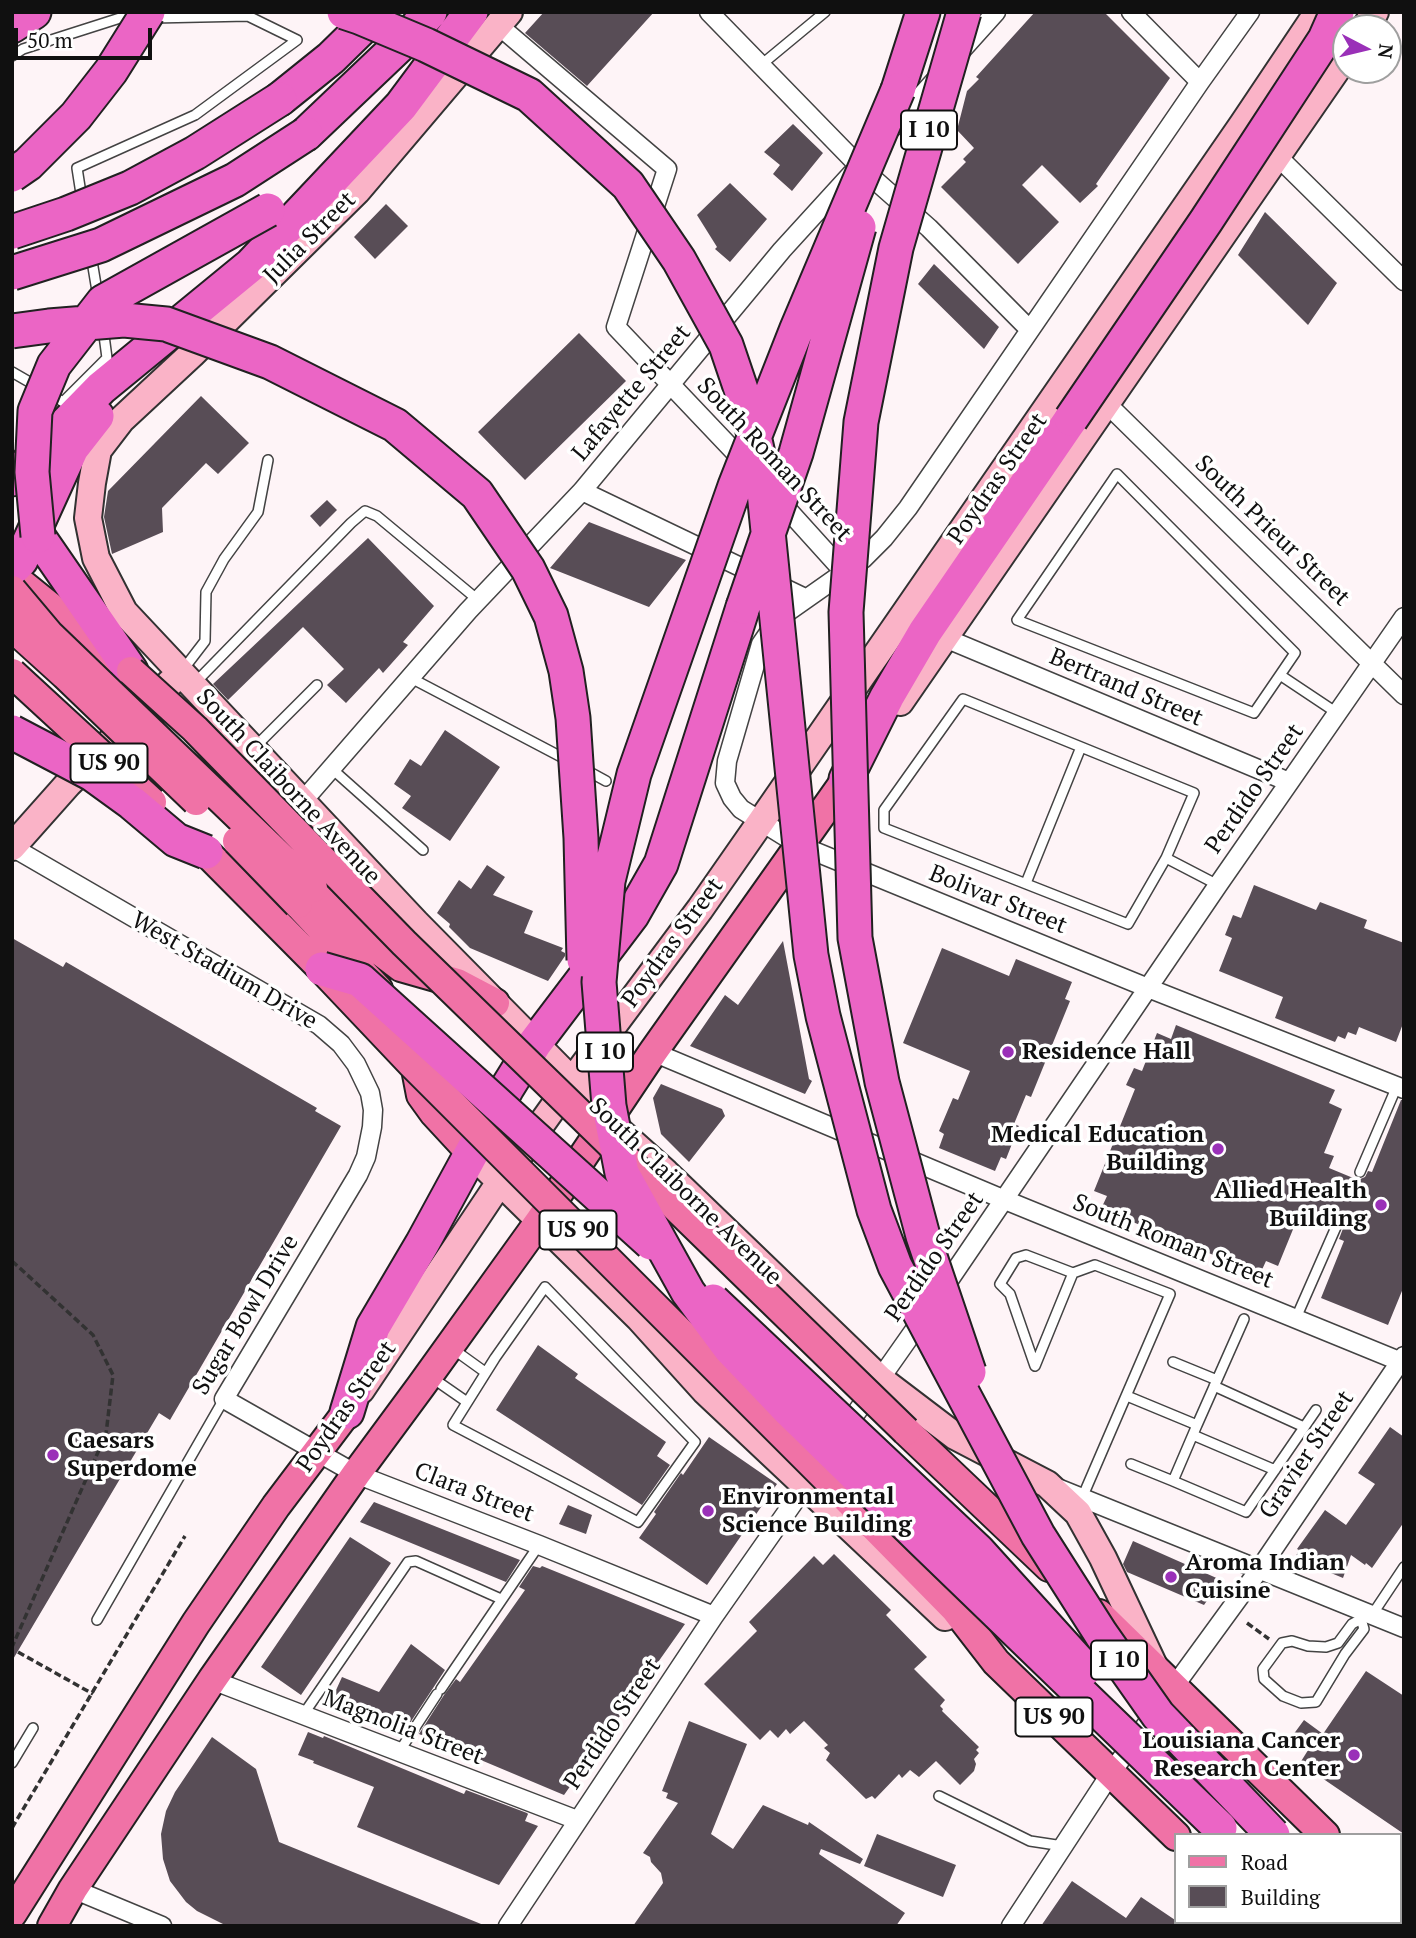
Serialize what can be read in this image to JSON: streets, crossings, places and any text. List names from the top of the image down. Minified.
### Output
{"streets":{"highway":["I 10"],"main road":["Poydras Street","US 90","South Claiborne Avenue"],"street":["Julia Street","Lafayette Street","South Roman Street","South Prieur Street","Bertrand Street","Perdido Street","Bolivar Street","West Stadium Drive","Sugar Bowl Drive","Gravier Street","Clara Street","Magnolia Street"]},"crossings":[["I 10","Poydras Street"],["I 10","South Claiborne Avenue"],["Julia Street","South Roman Street"],["Julia Street","South Claiborne Avenue"],["Lafayette Street","South Roman Street"],["Lafayette Street","South Claiborne Avenue"],["South Roman Street","Poydras Street"],["South Roman Street","Perdido Street"],["South Roman Street","Gravier Street"],["Poydras Street","South Prieur Street"],["Poydras Street","Bertrand Street"],["Poydras Street","South Claiborne Avenue"],["Poydras Street","Bolivar Street"],["Poydras Street","Clara Street"],["Poydras Street","Magnolia Street"],["South Prieur Street","Perdido Street"],["Bertrand Street","Perdido Street"],["US 90","Gravier Street"],["South Claiborne Avenue","Perdido Street"],["South Claiborne Avenue","Gravier Street"],["Perdido Street","Bolivar Street"],["Perdido Street","Clara Street"],["Perdido Street","Magnolia Street"],["West Stadium Drive","Sugar Bowl Drive"],["Sugar Bowl Drive","Clara Street"]],"places":["Residence Hall","Medical Education Building","Allied Health Building","Caesars Superdome","Environmental Science Building","Aroma Indian Cuisine","Louisiana Cancer Research Center"],"legend":["Road","Building"],"scale_bar":"50 m","north":"right"}
